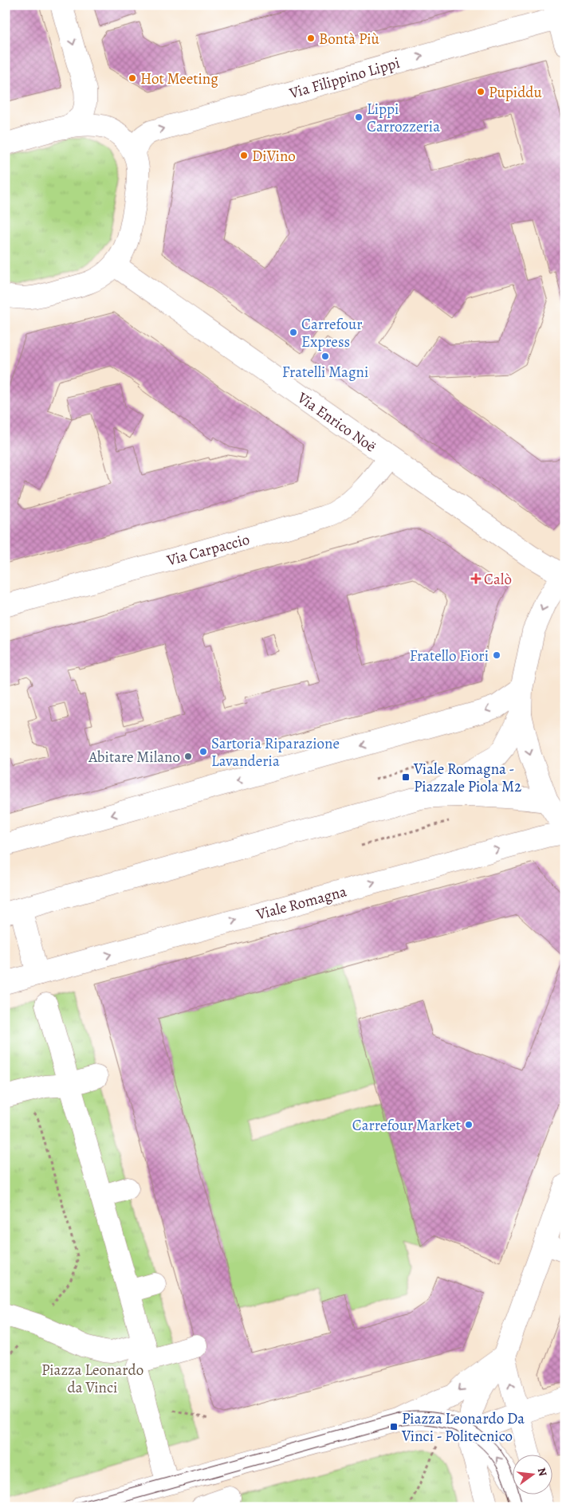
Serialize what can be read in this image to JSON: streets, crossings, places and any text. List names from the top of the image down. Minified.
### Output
{"streets":{"street":["Via Filippino Lippi","Via Enrico Noë","Via Carpaccio","Viale Romagna"]},"crossings":[["Via Enrico Noë","Via Carpaccio"]],"one_way":["Via Filippino Lippi"],"parks":["Piazza Leonardo da Vinci"],"places":{"other":["Bontà Più","Hot Meeting","Pupiddu","Lippi Carrozzeria","DiVino","Carrefour Express","Fratelli Magni","Fratello Fiori","Sartoria Riparazione Lavanderia","Abitare Milano","Carrefour Market"],"health":["Calò"],"transit":["Viale Romagna - Piazzale Piola M2","Piazza Leonardo Da Vinci - Politecnico"]},"north":"right"}
